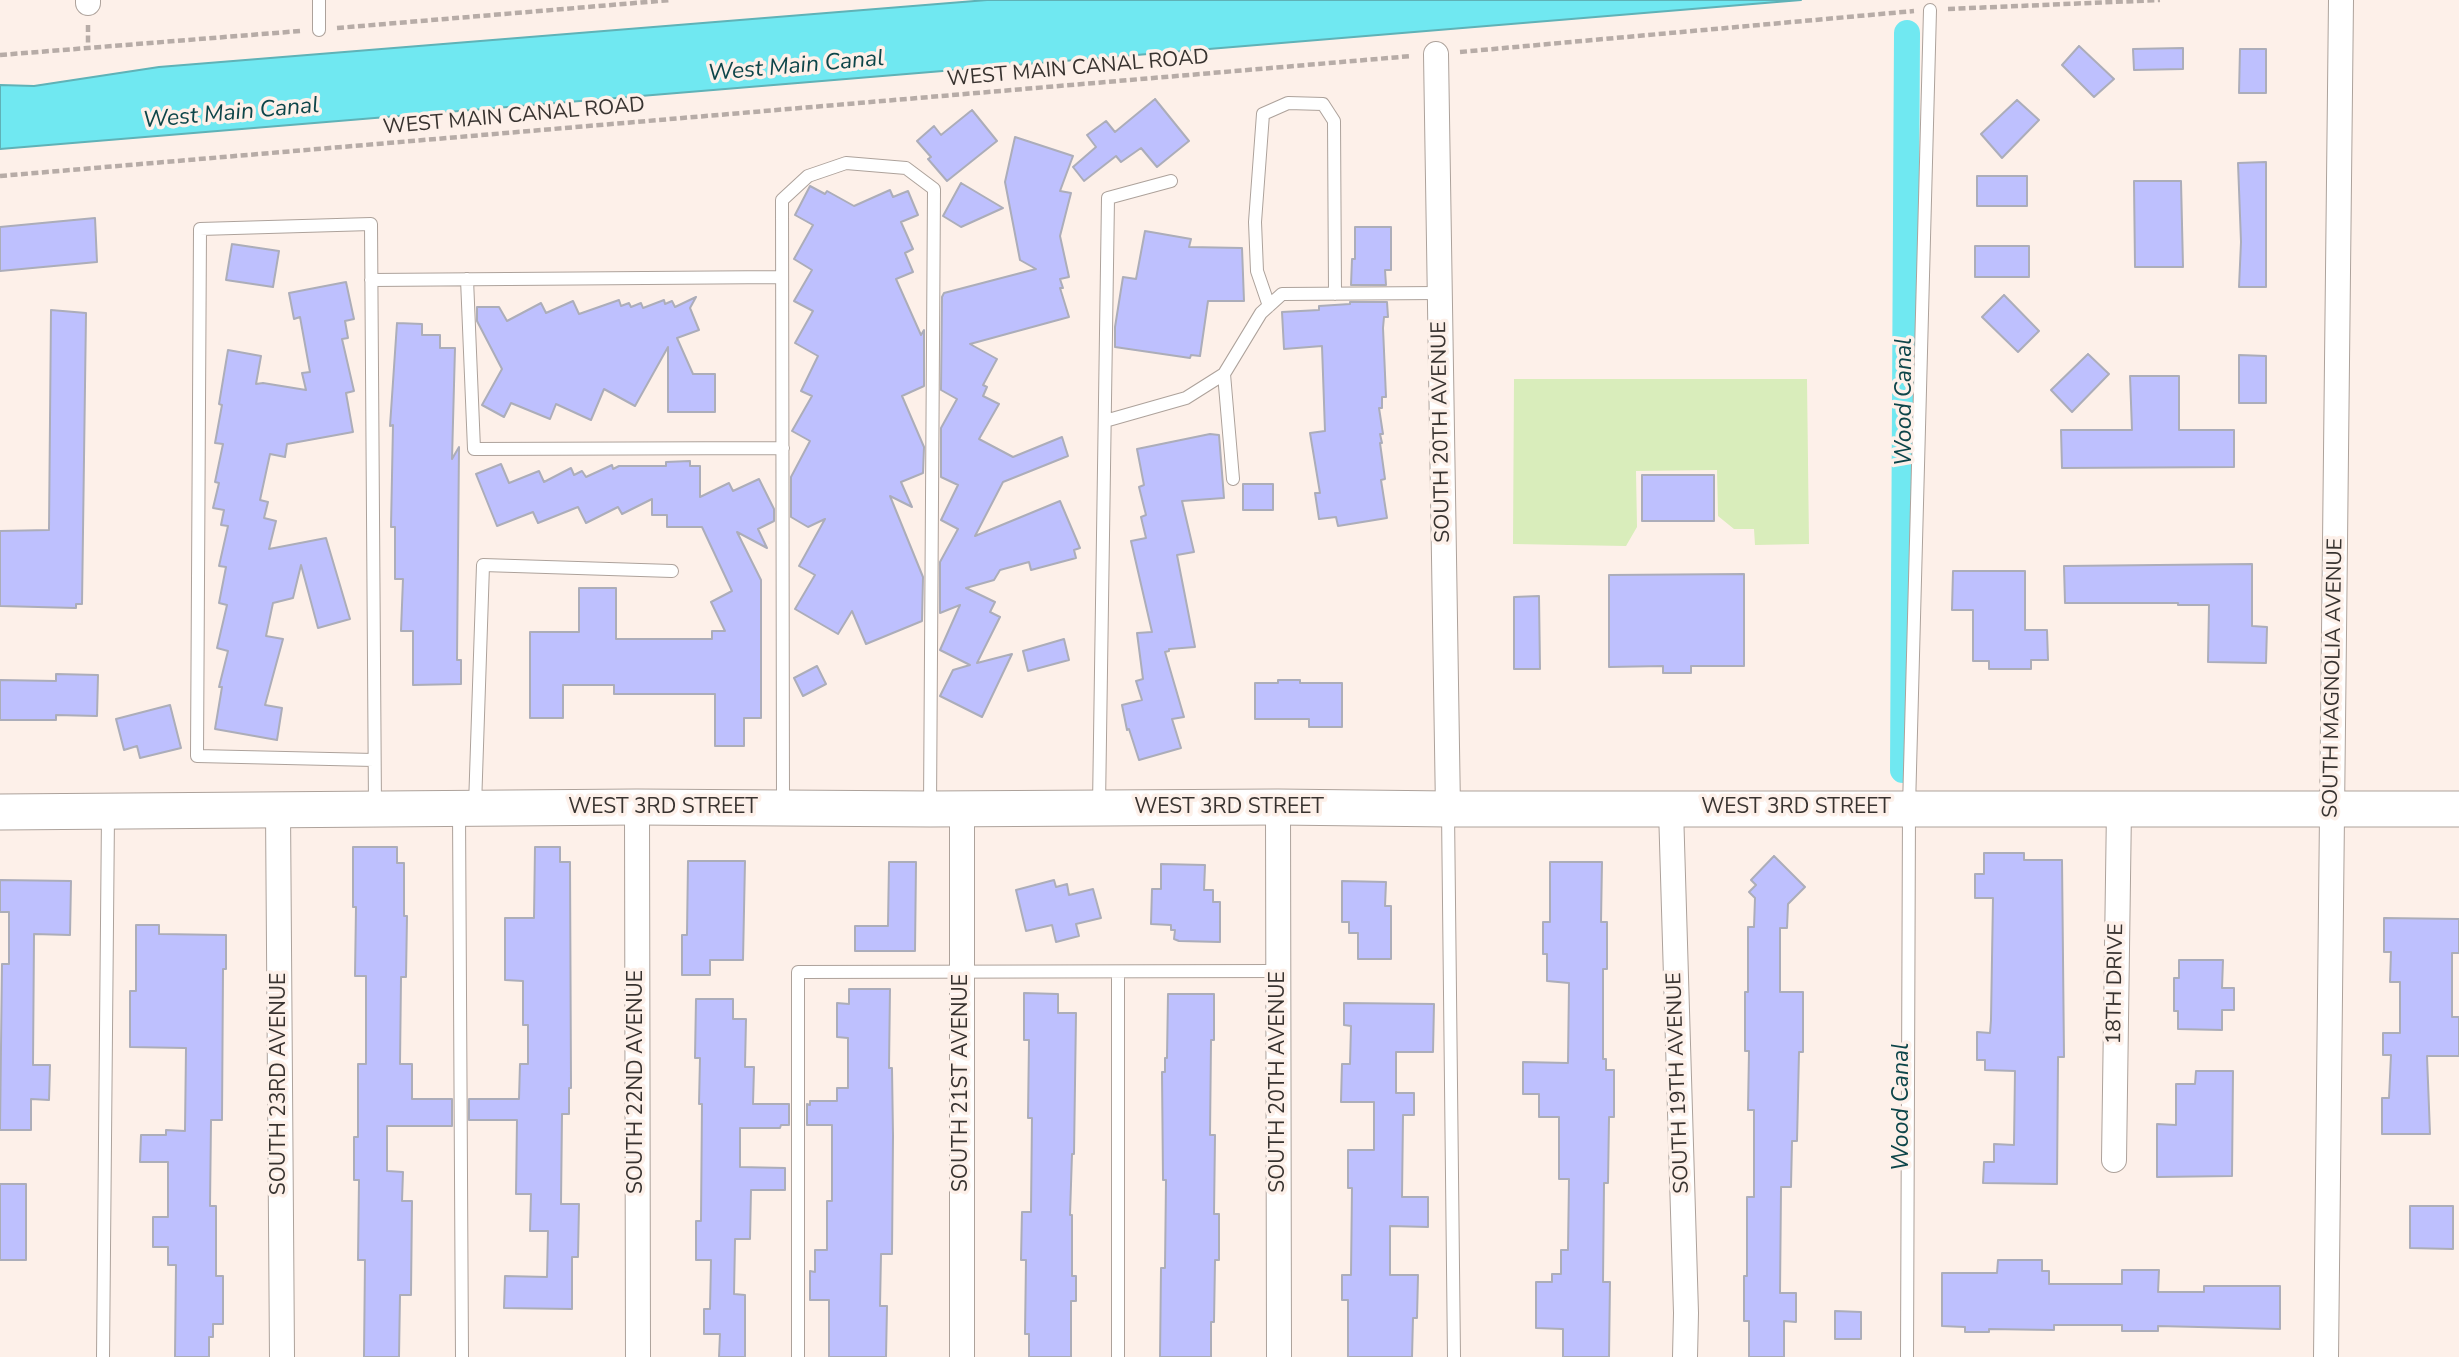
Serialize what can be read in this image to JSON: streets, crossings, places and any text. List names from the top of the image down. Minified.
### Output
{"streets":{"street":["SOUTH 20TH AVENUE","SOUTH MAGNOLIA AVENUE","WEST 3RD STREET","18TH DRIVE","SOUTH 22ND AVENUE","SOUTH 21ST AVENUE","SOUTH 19TH AVENUE","SOUTH 23RD AVENUE"],"path":["WEST MAIN CANAL ROAD"]},"crossings":[["WEST MAIN CANAL ROAD","SOUTH 20TH AVENUE"],["SOUTH 20TH AVENUE","WEST 3RD STREET"],["SOUTH MAGNOLIA AVENUE","WEST 3RD STREET"],["WEST 3RD STREET","18TH DRIVE"],["WEST 3RD STREET","SOUTH 22ND AVENUE"],["WEST 3RD STREET","SOUTH 21ST AVENUE"],["WEST 3RD STREET","SOUTH 19TH AVENUE"],["WEST 3RD STREET","SOUTH 23RD AVENUE"]],"water":["West Main Canal","Wood Canal"]}
